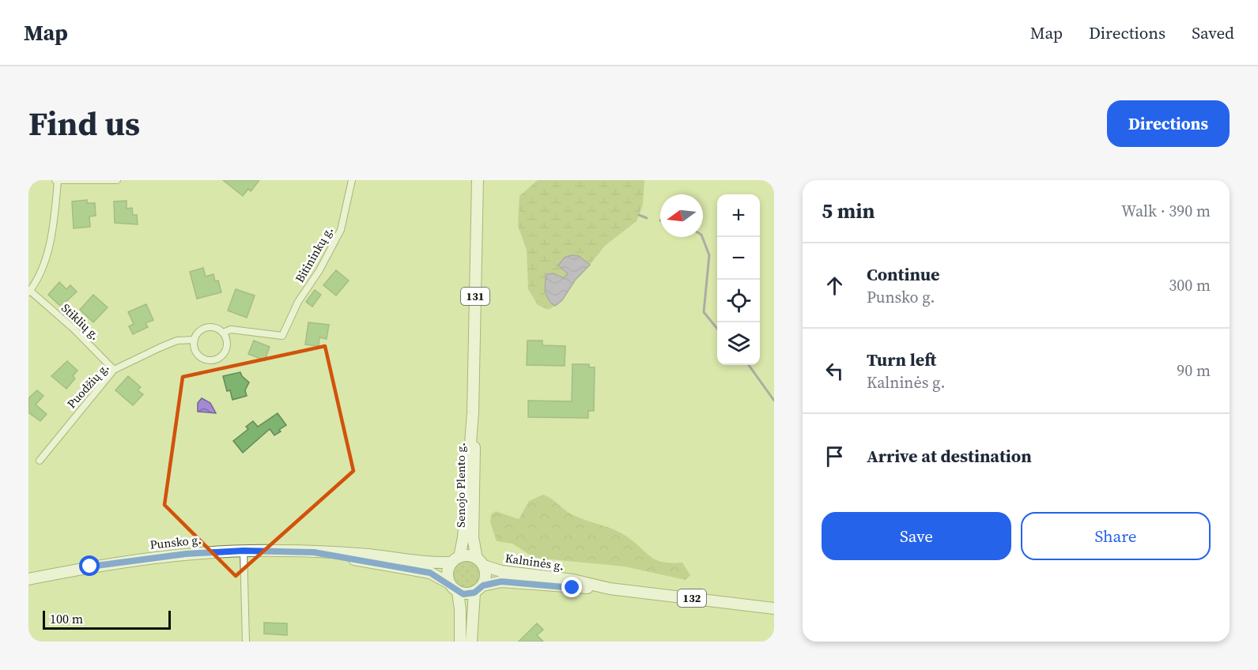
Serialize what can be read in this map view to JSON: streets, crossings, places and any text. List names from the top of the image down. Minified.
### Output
{"streets":{"main road":["131","Senojo Plento g.","Punsko g.","Kalninės g.","132"],"street":["Bitininkų g.","Stiklių g.","Puodžių g."]},"crossings":[["Bitininkų g.","Puodžių g."],["Stiklių g.","Puodžių g."],["Senojo Plento g.","Punsko g."],["Senojo Plento g.","Kalninės g."],["Punsko g.","Kalninės g."]],"scale_bar":"100 m","north":"left","page":{"header":"Map","nav":["Map","Directions","Saved"],"title":"Find us","buttons":["Directions",["Save","Share"]],"heading":["5 min","Walk · 390 m"],"map_buttons":["+","−"],"list":[["Continue","Punsko g.","300 m"],["Turn left","Kalninės g.","90 m"],"Arrive at destination"],"scale":"100 m"}}
